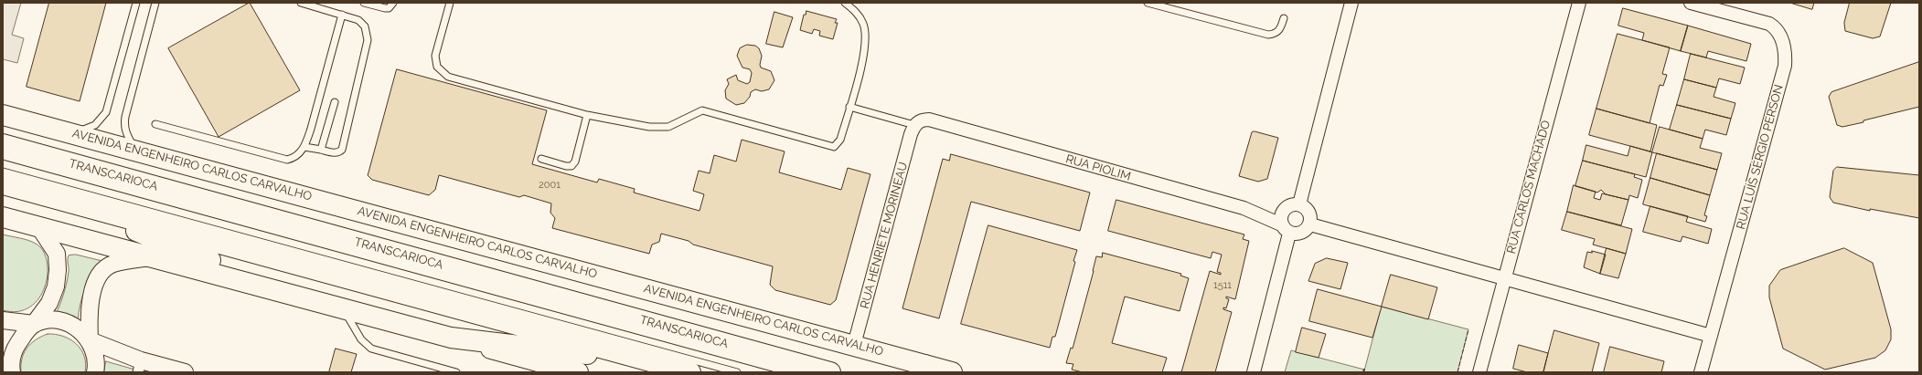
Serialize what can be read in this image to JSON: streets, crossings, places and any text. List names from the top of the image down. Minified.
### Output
{"streets":{"main road":["AVENIDA ENGENHEIRO CARLOS CARVALHO"],"street":["RUA LUÍS SÉRGIO PERSON","RUA PIOLIM","RUA CARLOS MACHADO","RUA HENRIETE MORINEAU"],"lane":["TRANSCARIOCA"]},"crossings":[["AVENIDA ENGENHEIRO CARLOS CARVALHO","RUA HENRIETE MORINEAU"],["RUA PIOLIM","RUA HENRIETE MORINEAU"]],"house_numbers":["2001","1511"]}
